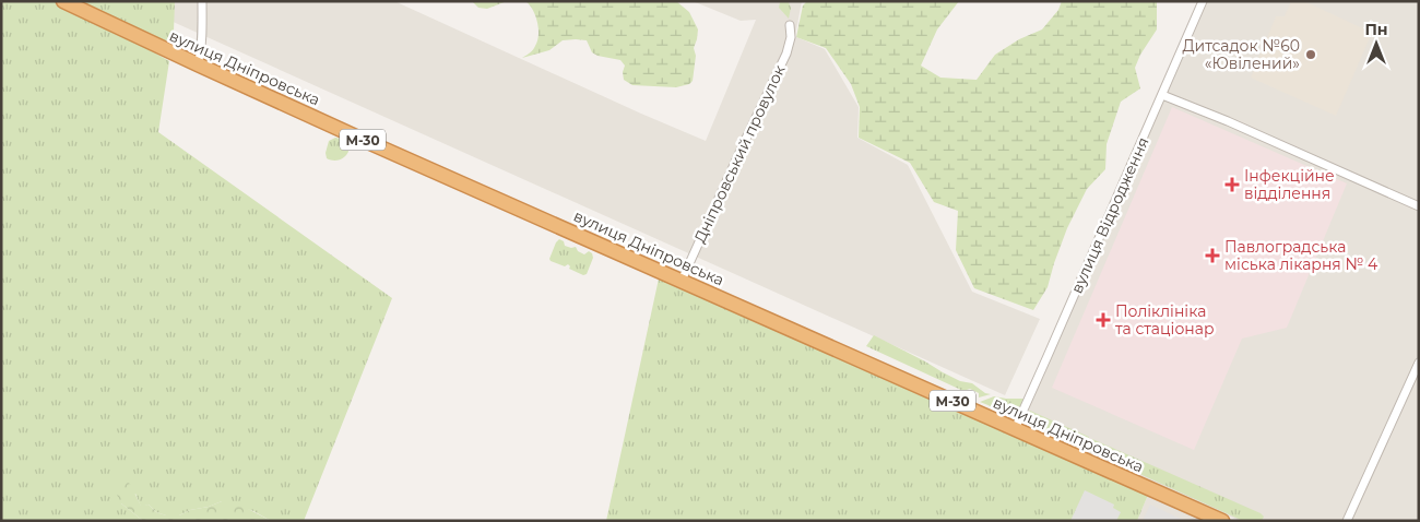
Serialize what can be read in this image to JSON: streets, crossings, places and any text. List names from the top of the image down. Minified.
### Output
{"streets":{"highway":["вулиця Дніпровська","М-30"],"street":["Дніпровський провулок","вулиця Відродження"]},"crossings":[["вулиця Дніпровська","Дніпровський провулок"],["вулиця Дніпровська","вулиця Відродження"]],"places":{"other":["Дитсадок №60 «Ювілений»"],"health":["Інфекційне відділення","Павлоградська міська лікарня № 4","Поліклініка та стаціонар"]},"north":"top"}
